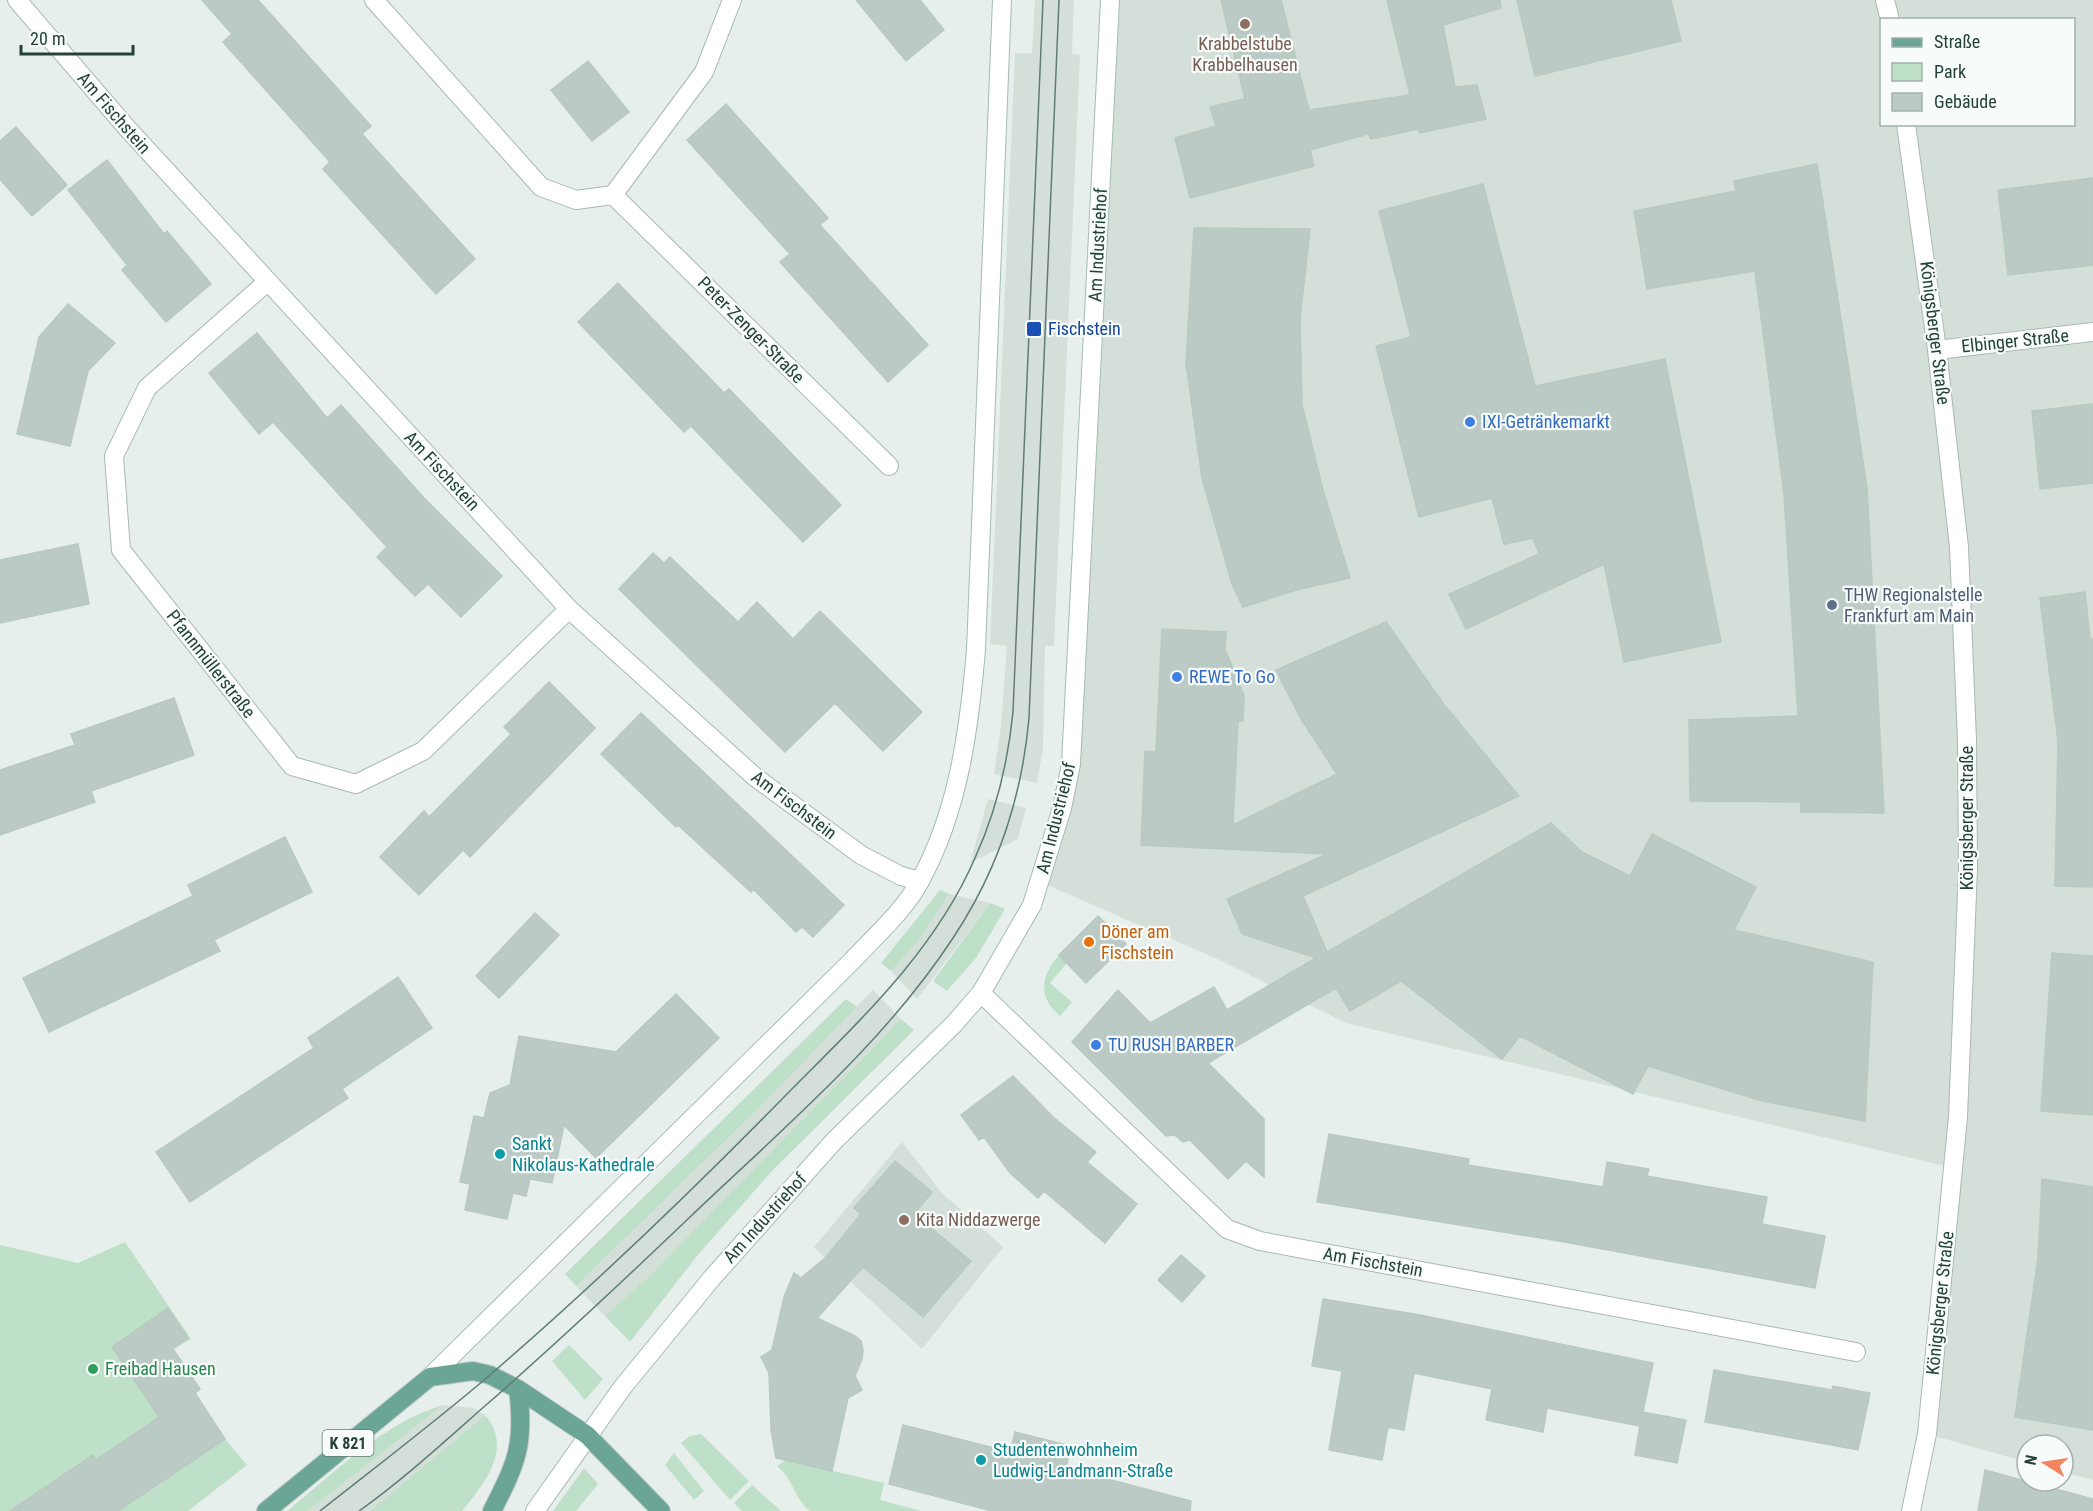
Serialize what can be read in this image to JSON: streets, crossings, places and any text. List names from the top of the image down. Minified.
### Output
{"streets":{"main road":["K 821"],"street":["Am Fischstein","Am Industriehof","Peter-Zenger-Straße","Königsberger Straße","Elbinger Straße","Pfannmüllerstraße"]},"crossings":[["Am Fischstein","Am Industriehof"],["Am Fischstein","Pfannmüllerstraße"],["Königsberger Straße","Elbinger Straße"]],"places":{"other":["Krabbelstube Krabbelhausen","IXI-Getränkemarkt","THW Regionalstelle Frankfurt am Main","REWE To Go","Döner am Fischstein","TU RUSH BARBER","Sankt Nikolaus-Kathedrale","Kita Niddazwerge","Freibad Hausen","Studentenwohnheim Ludwig-Landmann-Straße"],"transit":["Fischstein"]},"legend":["Straße","Park","Gebäude"],"scale_bar":"20 m","north":"left"}
